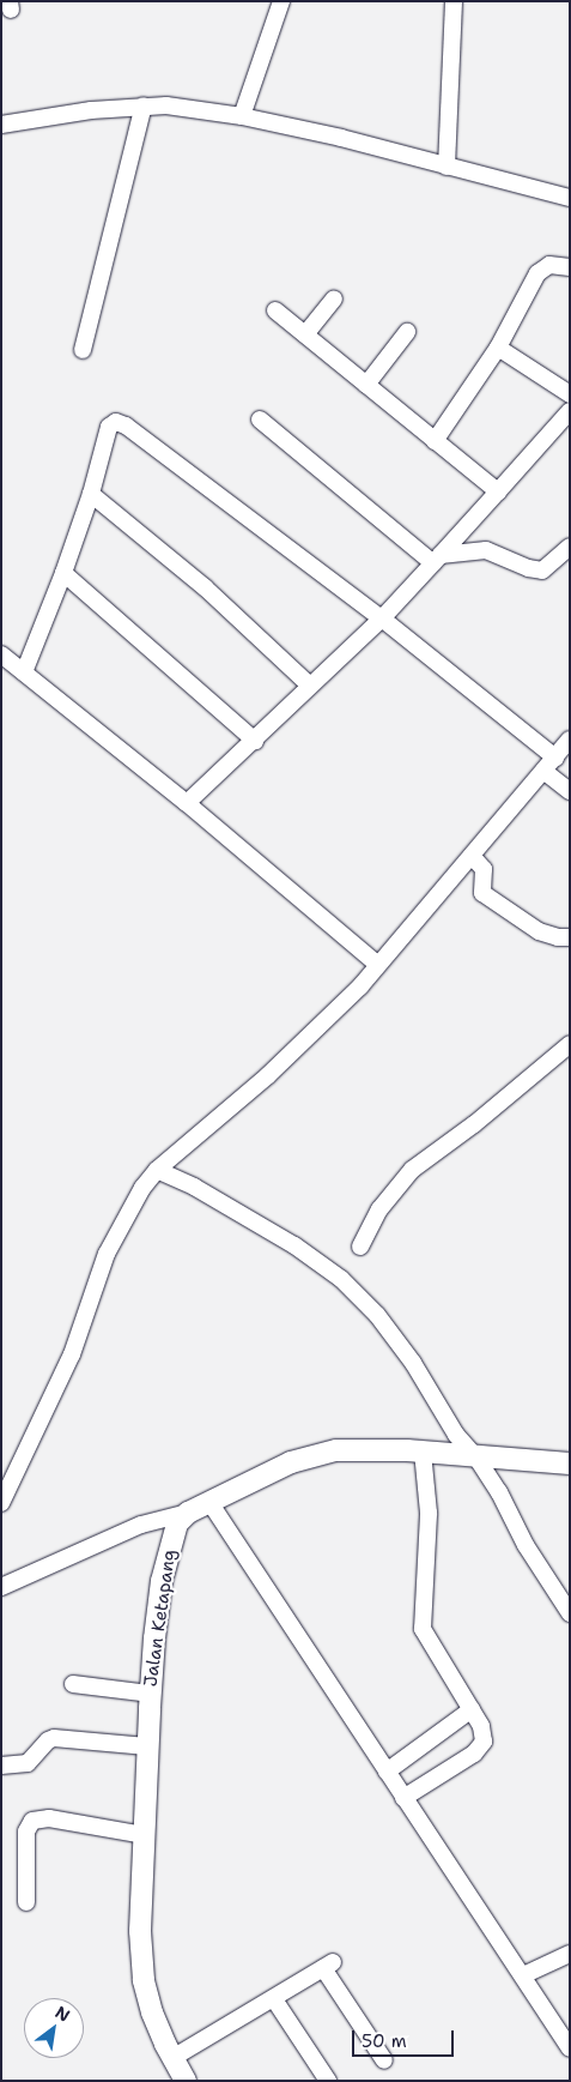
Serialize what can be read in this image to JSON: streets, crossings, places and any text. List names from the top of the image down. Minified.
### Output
{"streets":{"main road":["Jalan Ketapang"]},"scale_bar":"50 m","north":"top right"}
